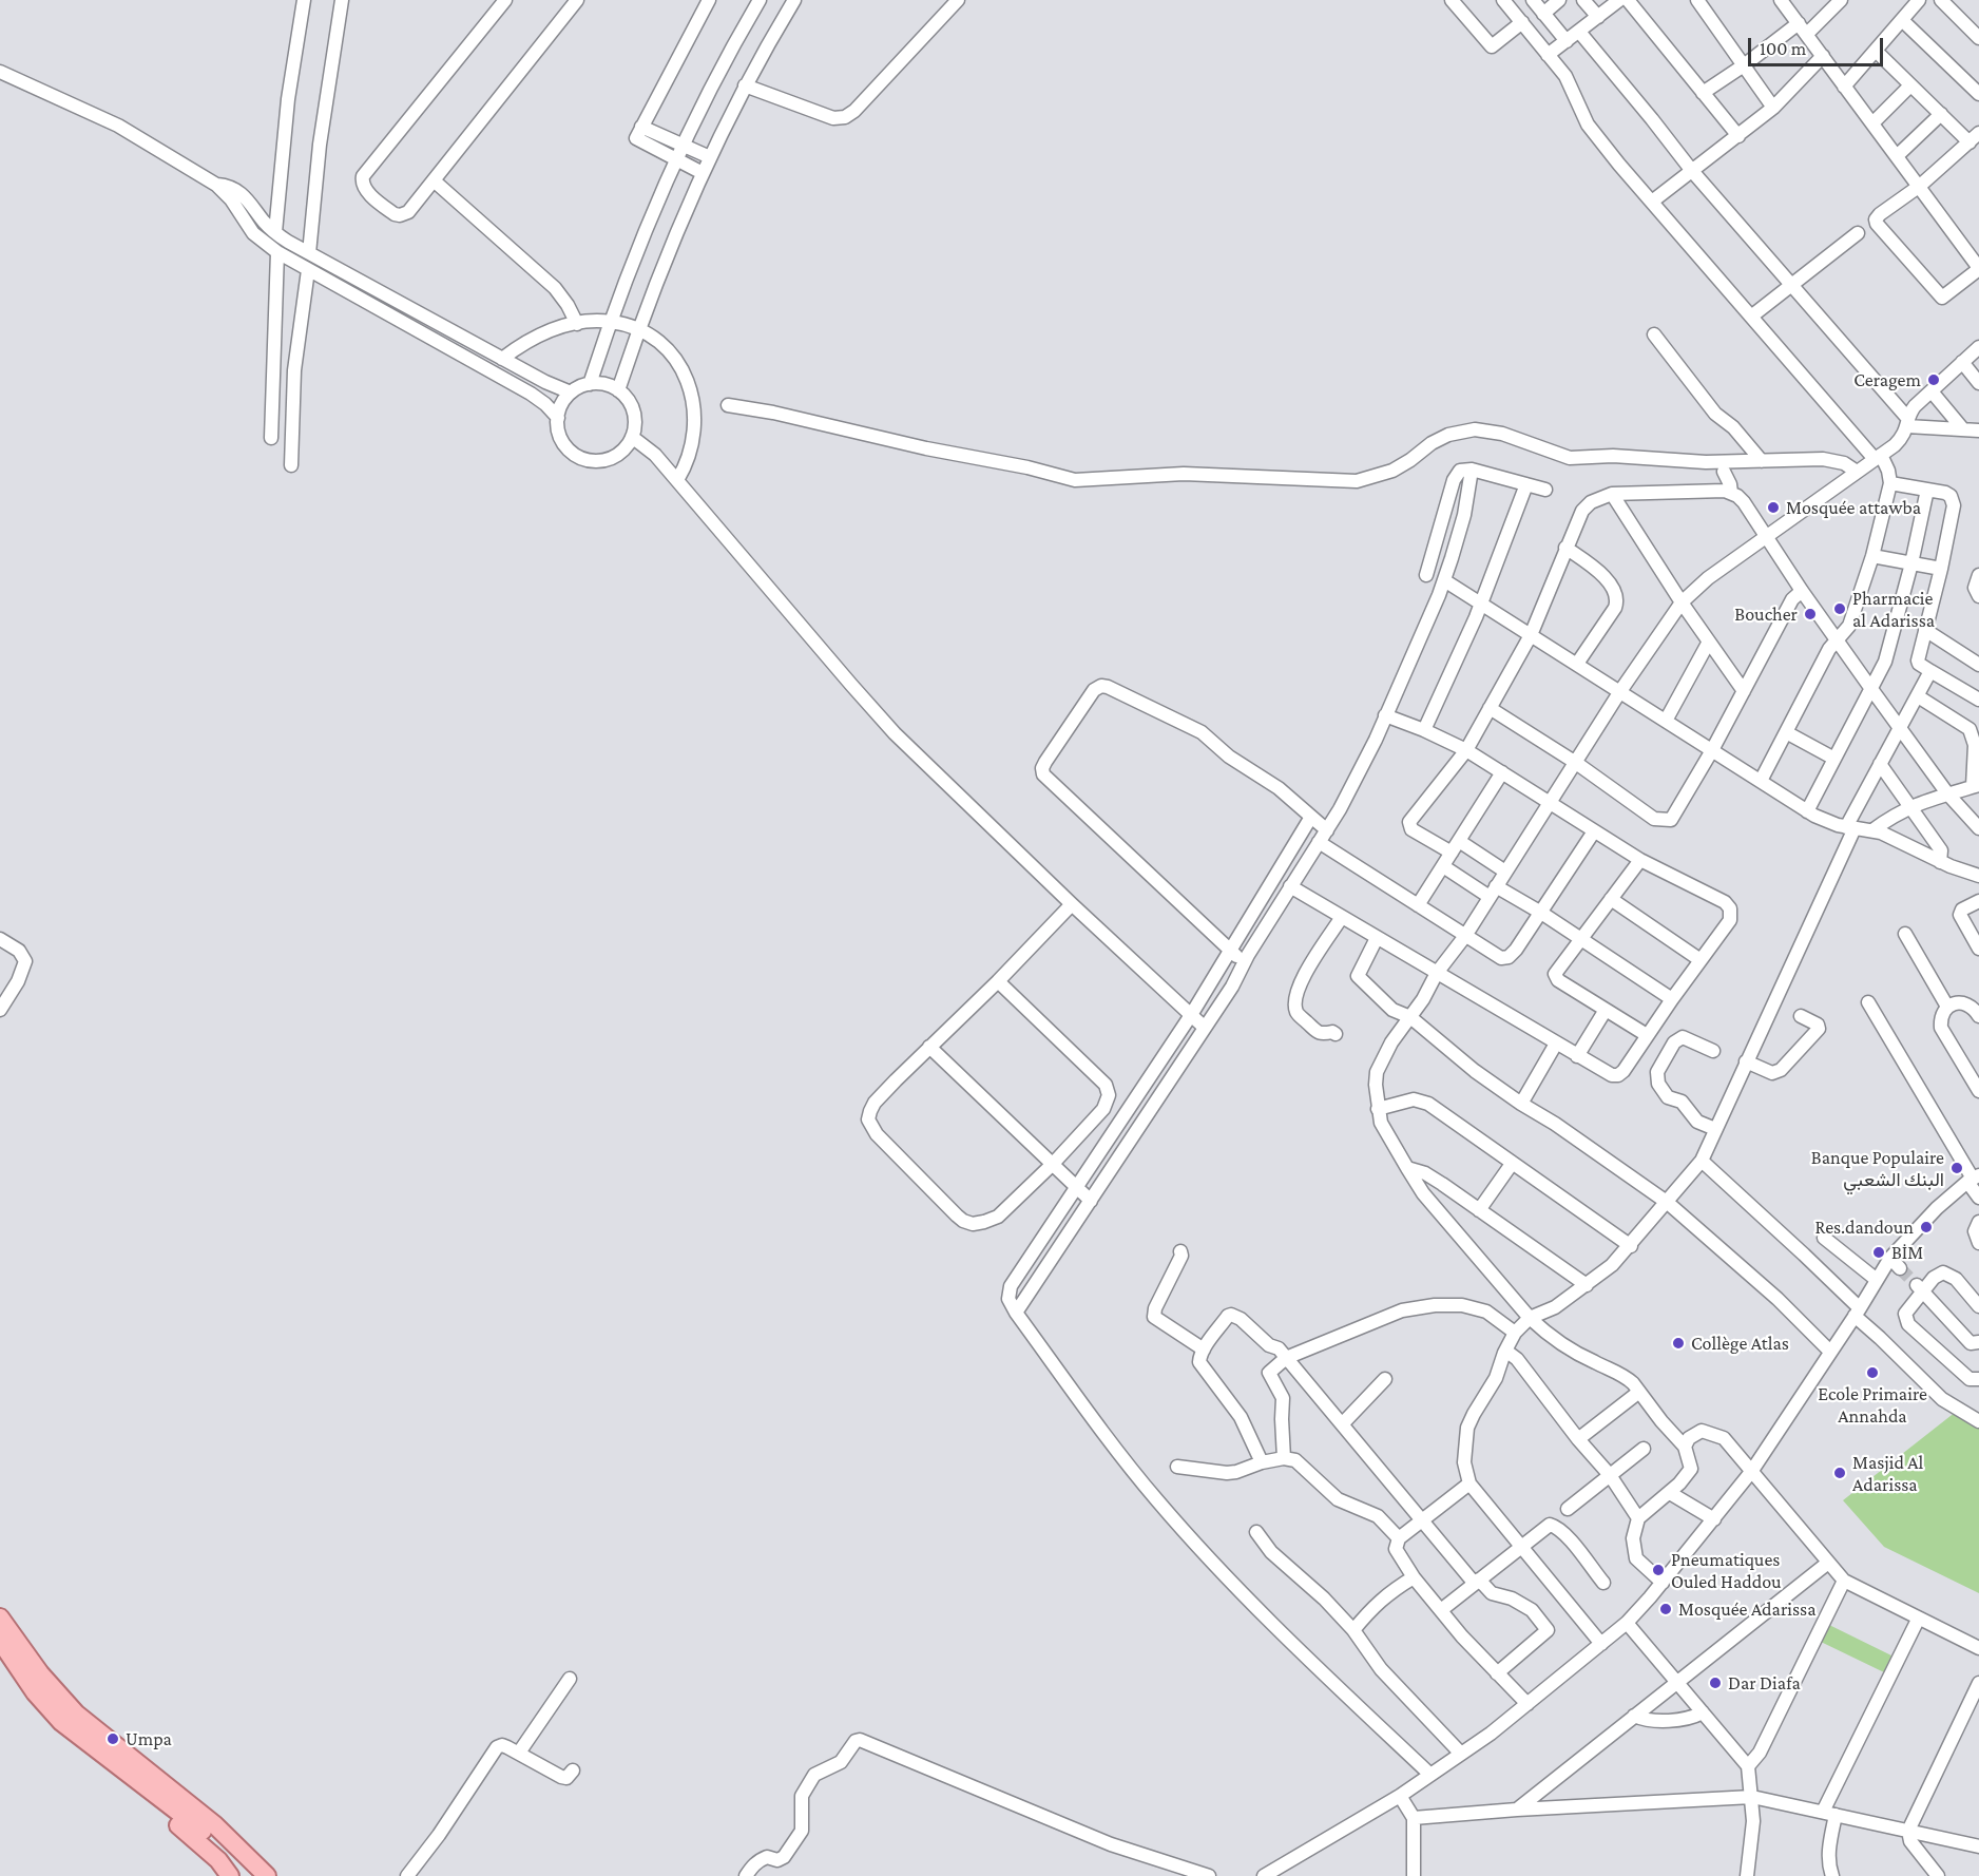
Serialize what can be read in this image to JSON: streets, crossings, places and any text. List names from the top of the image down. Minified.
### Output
{"places":["Ceragem","Mosquée attawba","Pharmacie al Adarissa","Boucher","Banque Populaire البنك الشعبي","Res.dandoun","BİM","Collège Atlas","Ecole Primaire Annahda","Masjid Al Adarissa","Pneumatiques Ouled Haddou","Mosquée Adarissa","Dar Diafa","Umpa"],"scale_bar":"100 m"}
